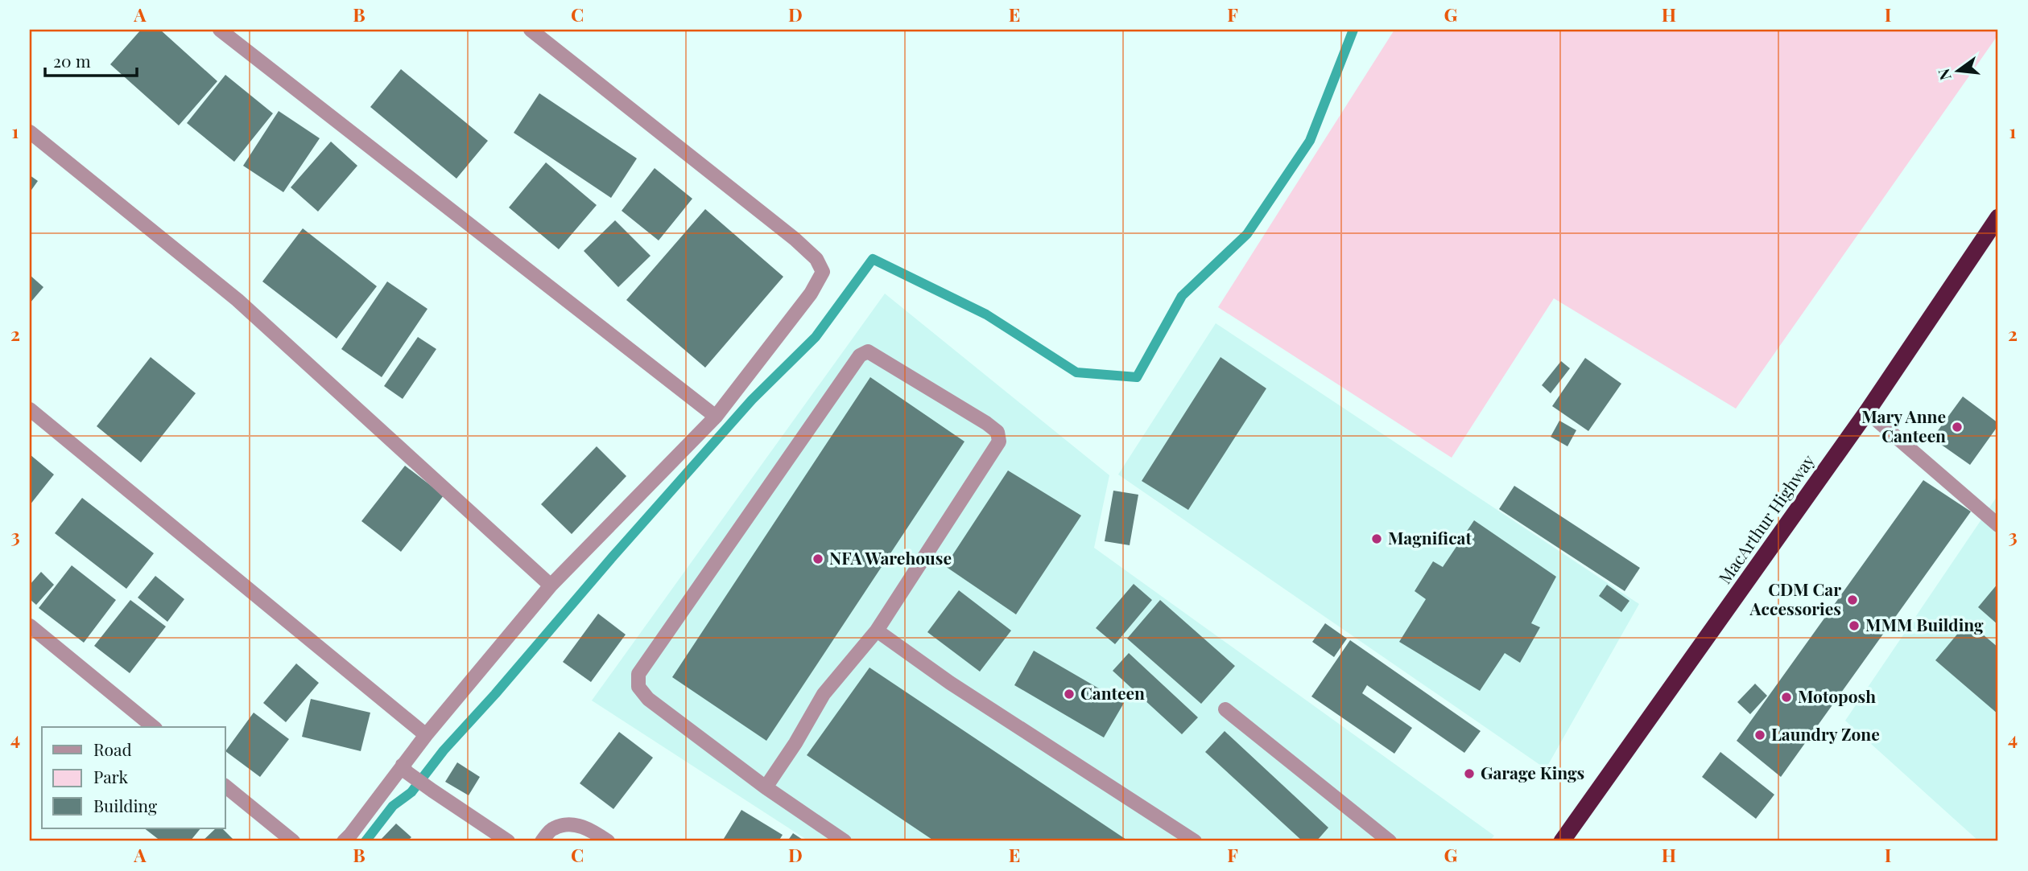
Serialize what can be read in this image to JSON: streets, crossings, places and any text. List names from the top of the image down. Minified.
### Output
{"streets":{"highway":["MacArthur Highway"]},"places":["Mary Anne Canteen","Magnificat","NFA Warehouse","CDM Car Accessories","MMM Building","Canteen","Motoposh","Laundry Zone","Garage Kings"],"legend":["Road","Park","Building"],"scale_bar":"20 m","north":"left","grid":{"columns":["A","B","C","D","E","F","G","H","I"],"rows":["1","2","3","4"]}}
